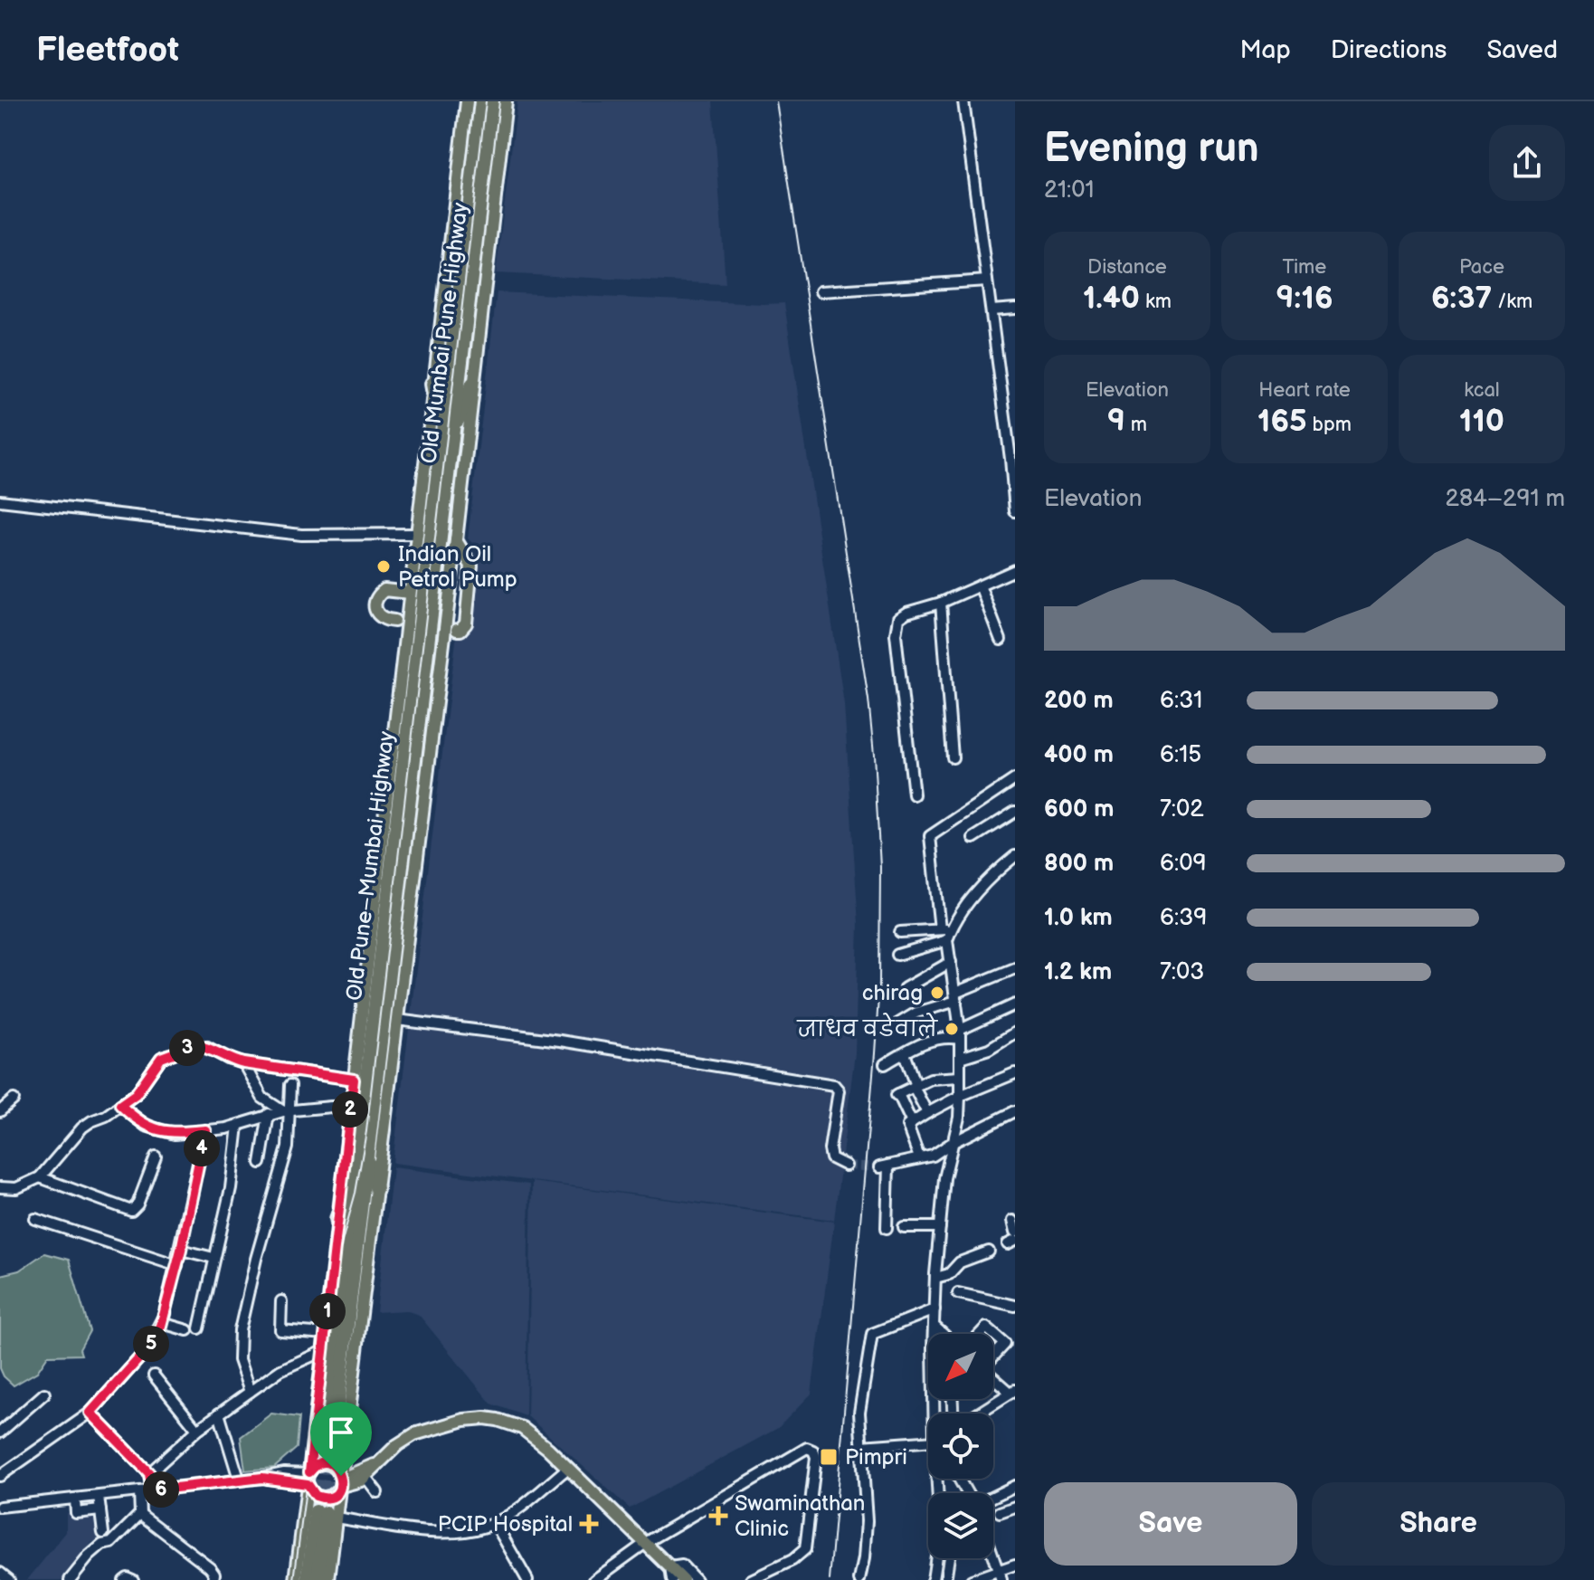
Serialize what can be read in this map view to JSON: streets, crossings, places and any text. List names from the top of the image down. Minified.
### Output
{"streets":{"highway":["Old Mumbai Pune Highway","Old Pune–Mumbai Highway"]},"crossings":[["Old Mumbai Pune Highway","Old Pune–Mumbai Highway"]],"places":{"other":["Indian Oil Petrol Pump","chirag","जाधव वडेवाले"],"transit":["Pimpri"],"health":["Swaminathan Clinic","PCIP Hospital"]},"north":"bottom left","page":{"header":"Fleetfoot","nav":["Map","Directions","Saved"],"heading":["Evening run","21:01"],"stats":[["Distance","1.40 km"],["Time","9:16"],["Pace","6:37 /km"],["Elevation","9 m"],["Heart rate","165 bpm"],["kcal","110"]],"chart":["Elevation","284–291 m"],"list":[{"name":"200 m","note":"6:31"},{"name":"400 m","note":"6:15"},{"name":"600 m","note":"7:02"},{"name":"800 m","note":"6:09"},{"name":"1.0 km","note":"6:39"},{"name":"1.2 km","note":"7:03"}],"pins":["3","2","4","1","5","6"],"buttons":["Save","Share"]}}
